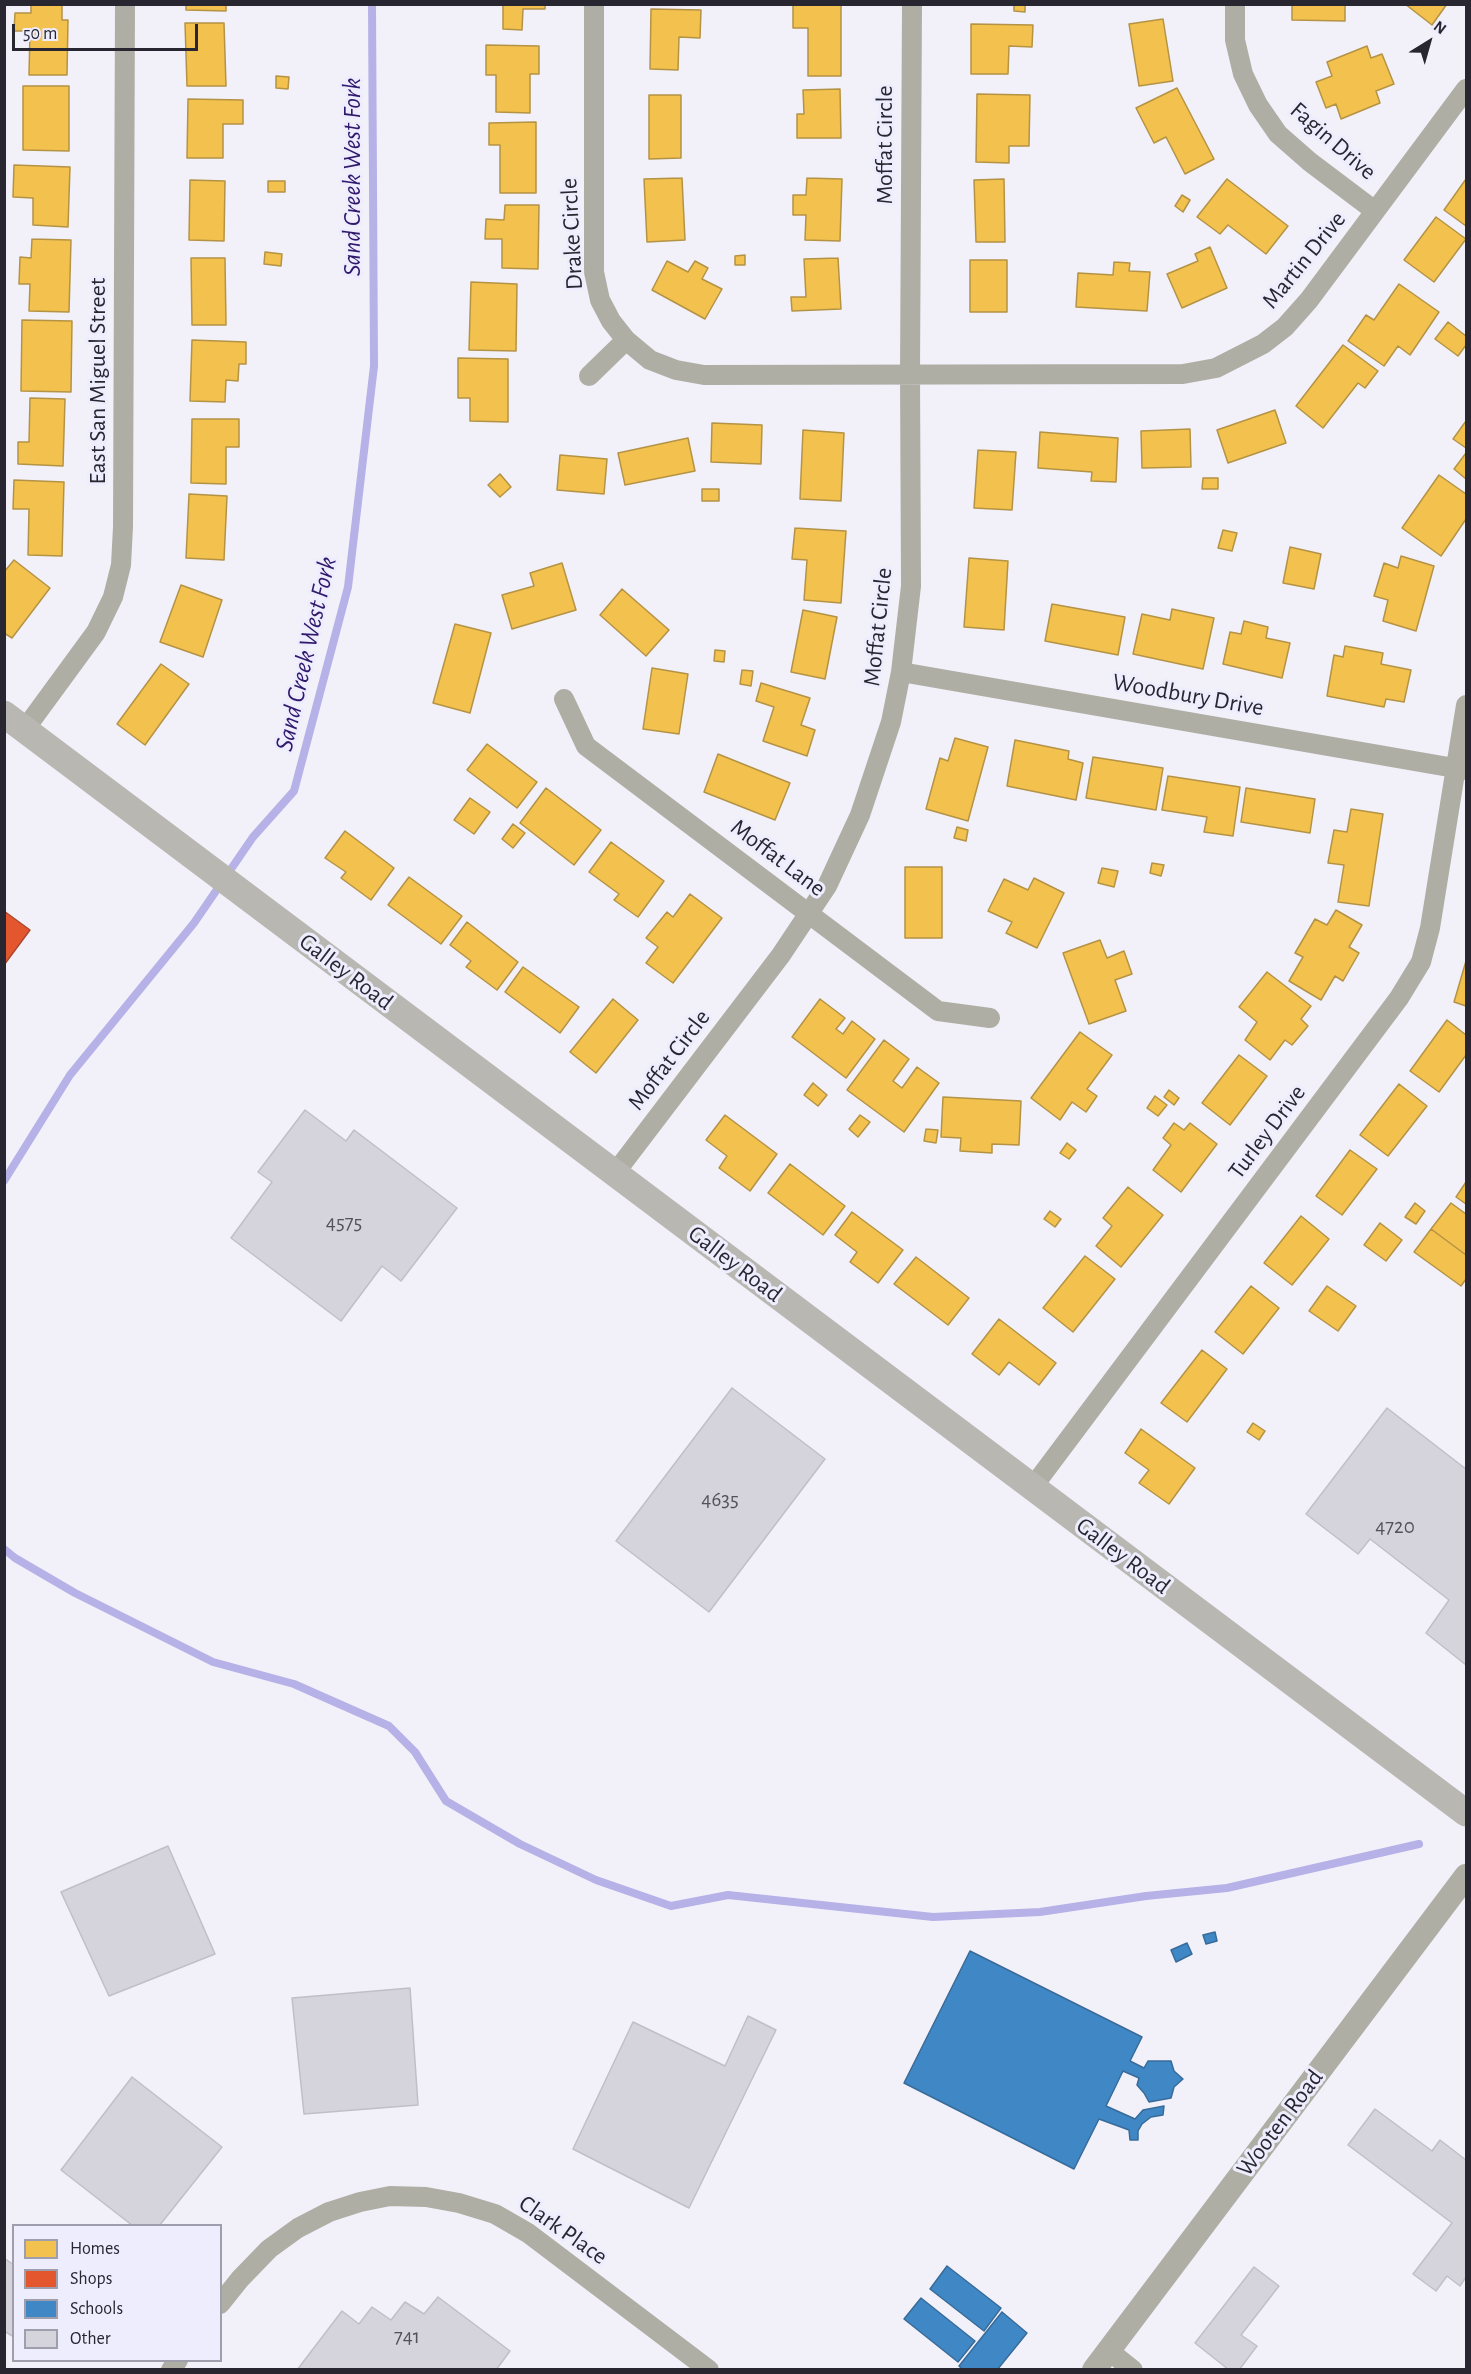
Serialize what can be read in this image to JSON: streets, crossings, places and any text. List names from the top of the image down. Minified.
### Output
{"streets":{"main road":["Galley Road"],"street":["Fagin Drive","Moffat Circle","Drake Circle","Martin Drive","East San Miguel Street","Woodbury Drive","Moffat Lane","Turley Drive","Wooten Road","Clark Place"]},"crossings":[["Fagin Drive","Martin Drive"],["Moffat Circle","Drake Circle"],["Moffat Circle","Martin Drive"],["Moffat Circle","Woodbury Drive"],["Moffat Circle","Moffat Lane"],["Moffat Circle","Galley Road"],["Drake Circle","Martin Drive"],["East San Miguel Street","Galley Road"],["Woodbury Drive","Turley Drive"],["Galley Road","Turley Drive"]],"water":["Sand Creek West Fork"],"house_numbers":["4575","4635","4720","741"],"legend":["Homes","Shops","Schools","Other"],"scale_bar":"50 m","north":"top right"}
